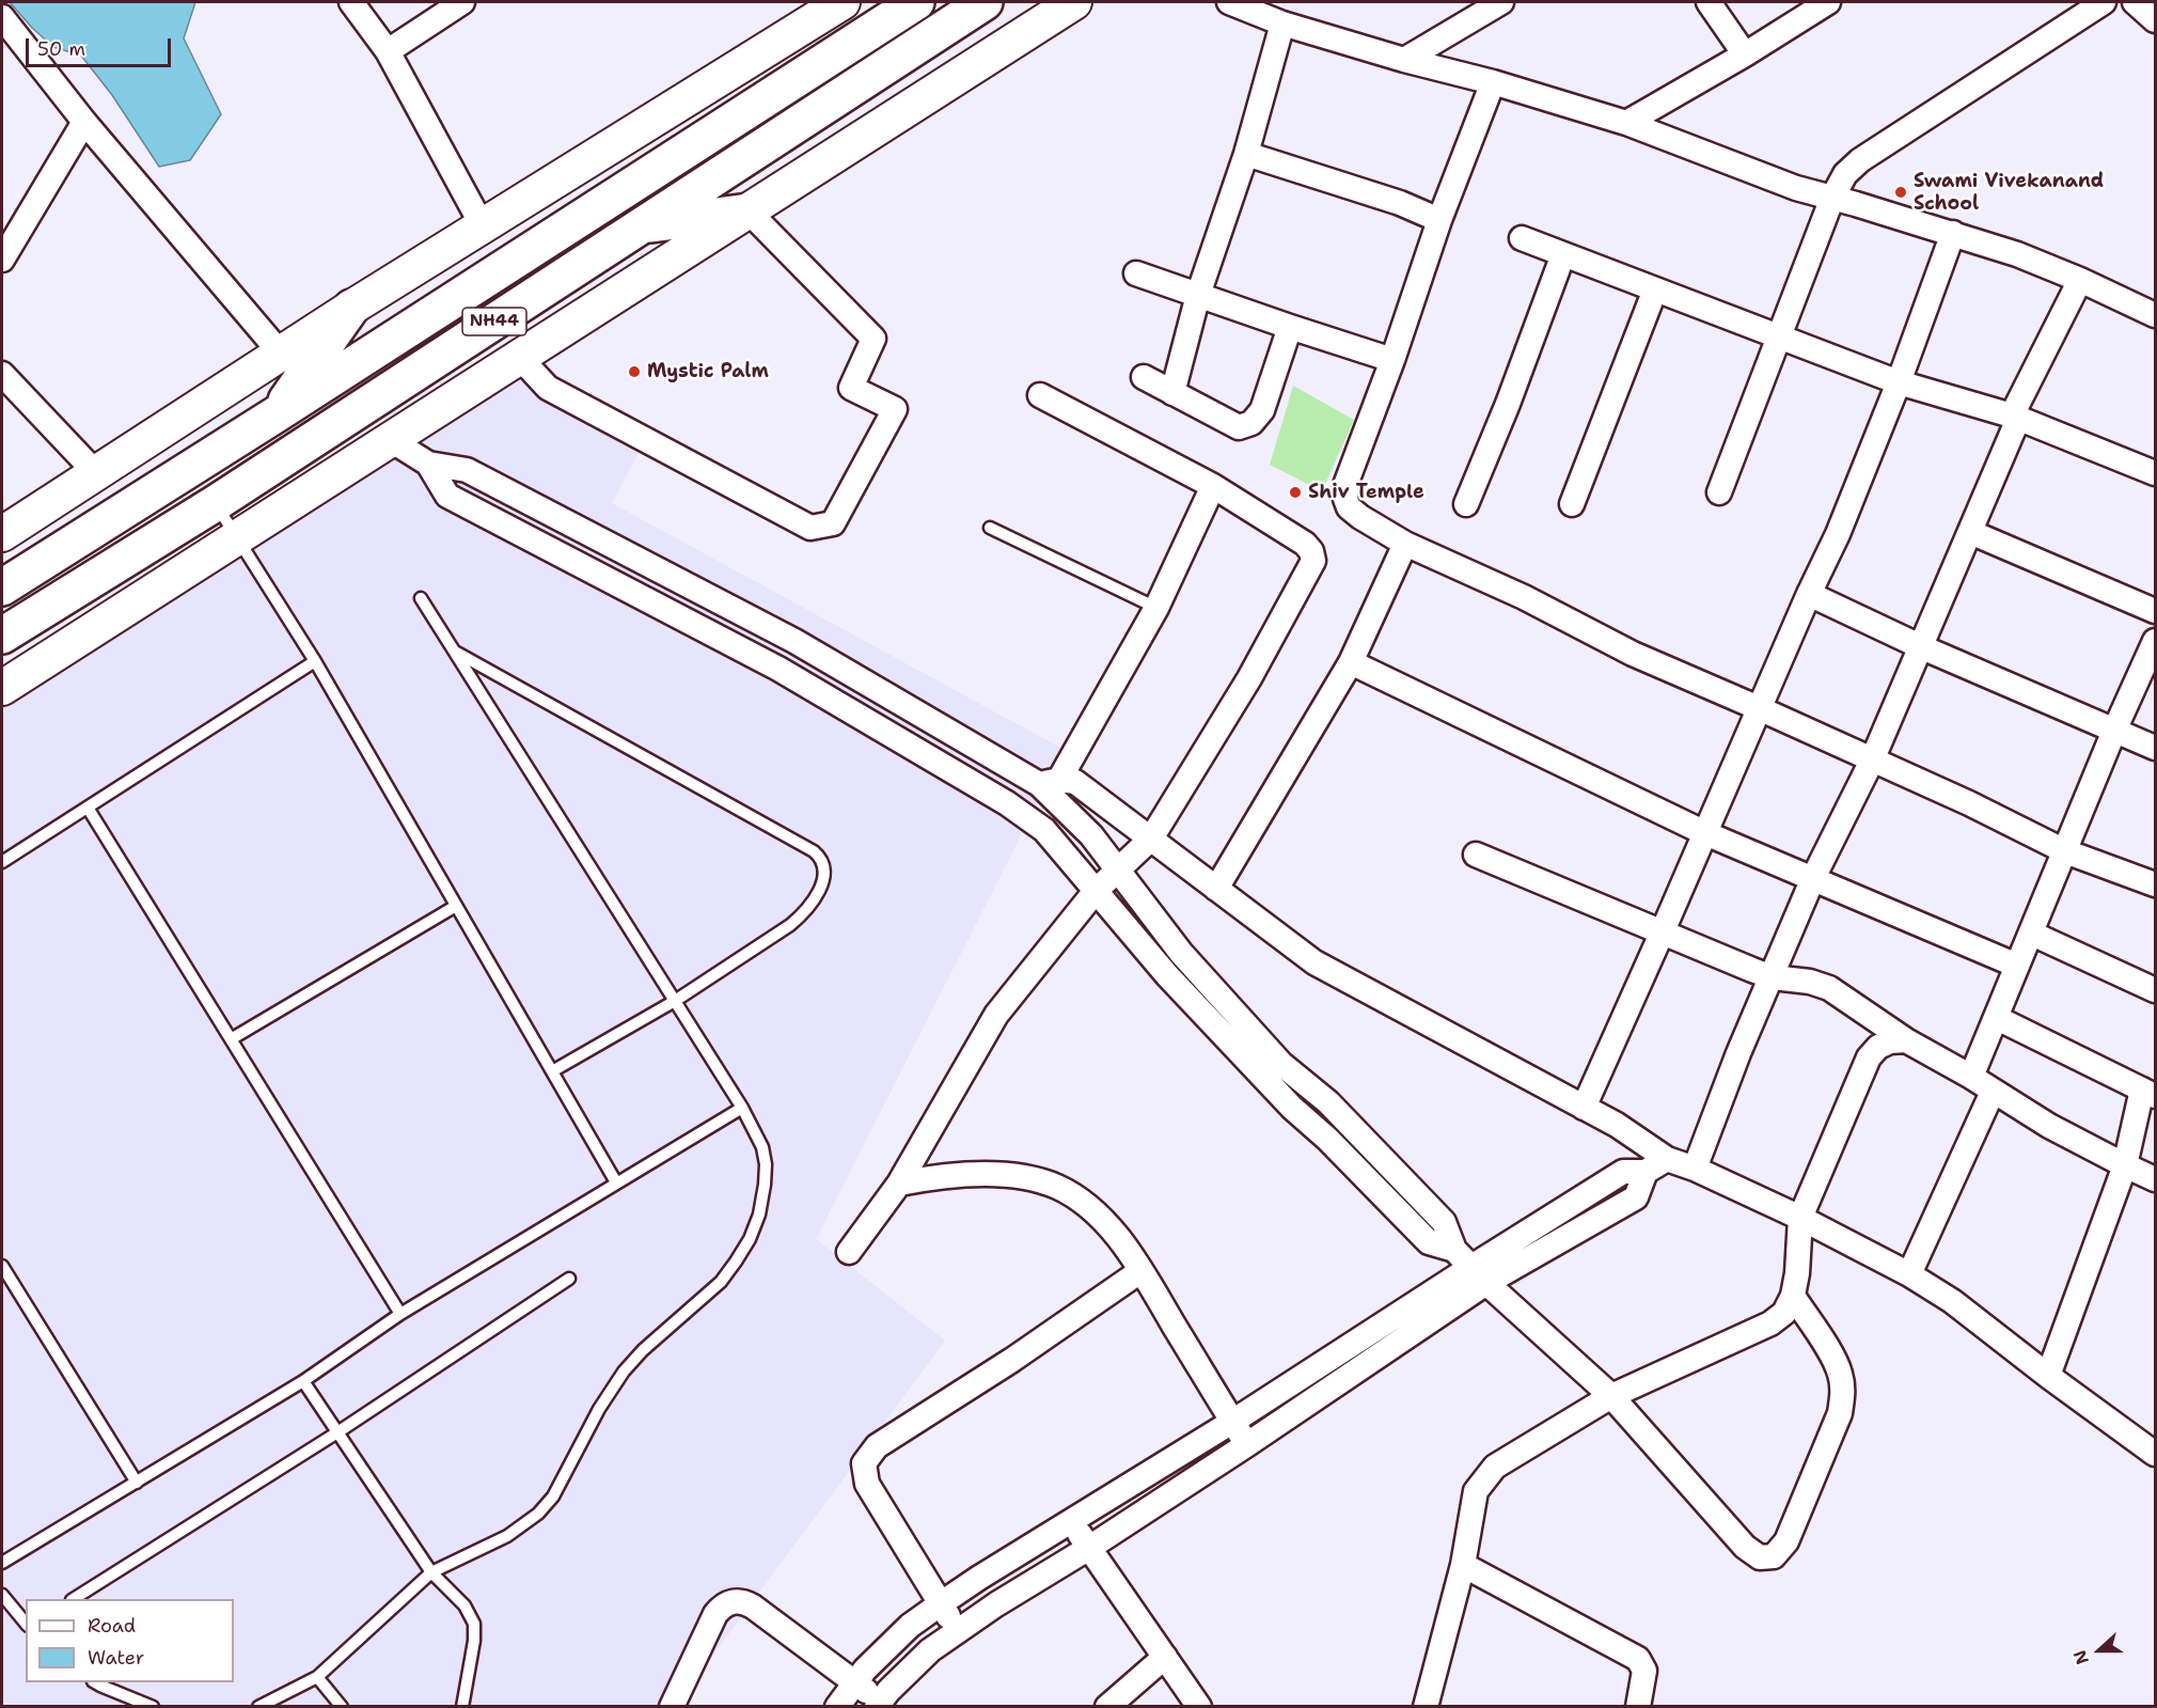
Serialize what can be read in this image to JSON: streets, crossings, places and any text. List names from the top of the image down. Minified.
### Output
{"streets":{"highway":["NH44"]},"places":["Swami Vivekanand School","Mystic Palm","Shiv Temple"],"legend":["Road","Water"],"scale_bar":"50 m","north":"left"}
